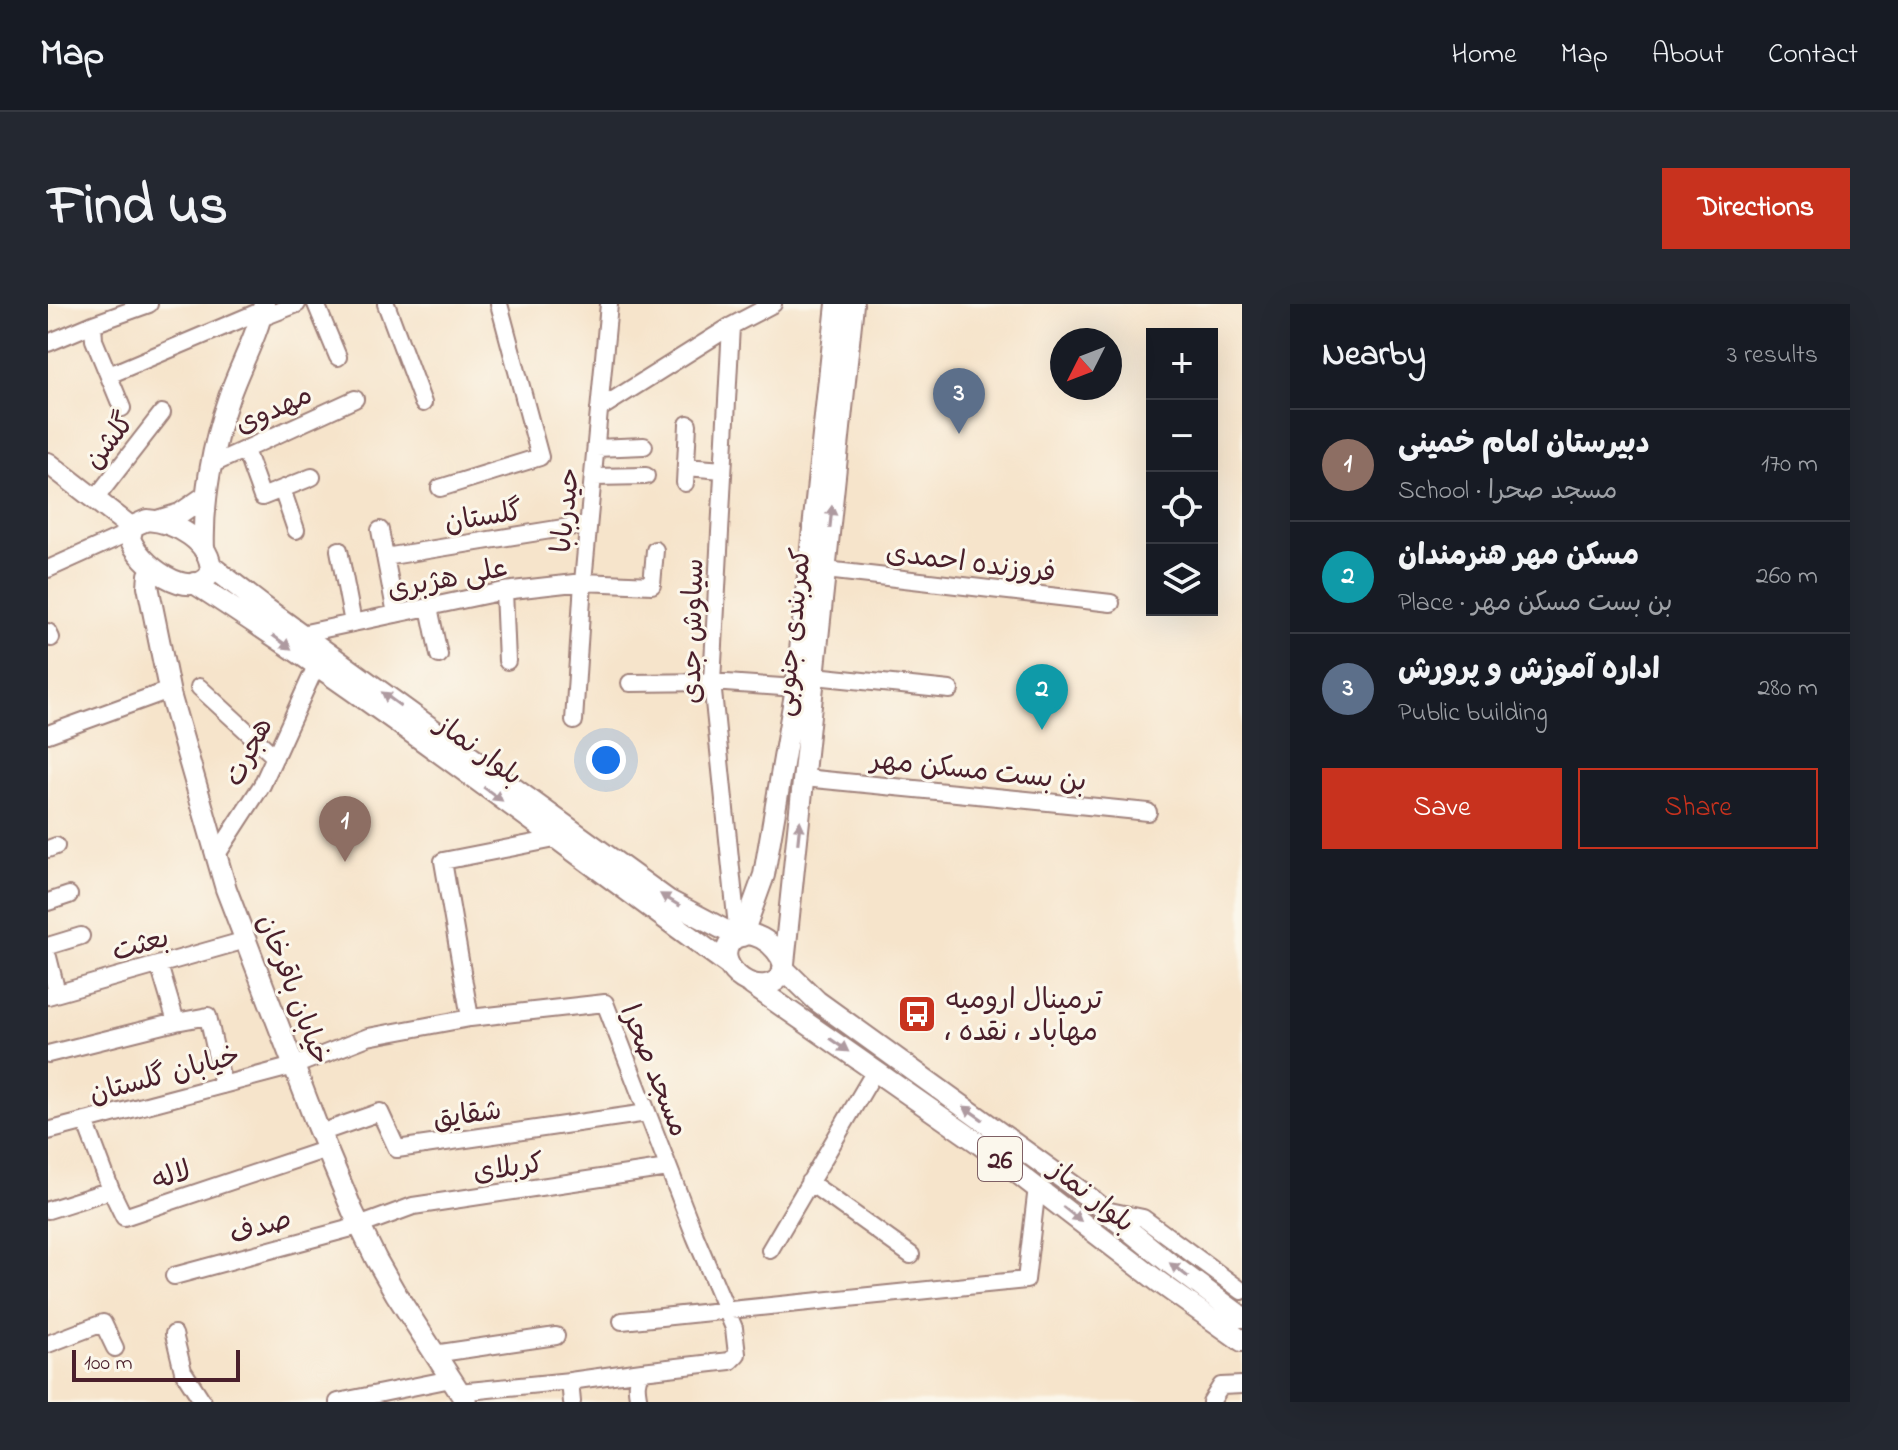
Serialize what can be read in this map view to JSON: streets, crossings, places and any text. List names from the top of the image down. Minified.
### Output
{"streets":{"main road":["کمربندی جنوبی","بلوار نماز","خیابان باقرخان","26"],"street":["مهدوی","گلشن","حیدربابا","گلستان","فروزنده احمدی","علی هژبری","سیاوش جدی","هجرت","بن بست مسکن مهر","بعثت","مسجد صحرا","خیابان گلستان","شقایق","کربلای","لاله","صدف"]},"crossings":[["حیدربابا","گلستان"],["حیدربابا","علی هژبری"],["فروزنده احمدی","کمربندی جنوبی"],["علی هژبری","بلوار نماز"],["سیاوش جدی","کمربندی جنوبی"],["سیاوش جدی","بلوار نماز"],["سیاوش جدی","26"],["کمربندی جنوبی","بلوار نماز"],["کمربندی جنوبی","بن بست مسکن مهر"],["کمربندی جنوبی","26"],["بلوار نماز","هجرت"],["بلوار نماز","26"],["هجرت","خیابان باقرخان"],["بعثت","خیابان باقرخان"],["خیابان باقرخان","خیابان گلستان"],["خیابان باقرخان","شقایق"],["خیابان باقرخان","26"],["خیابان باقرخان","کربلای"],["خیابان باقرخان","لاله"],["خیابان باقرخان","صدف"],["مسجد صحرا","خیابان گلستان"],["مسجد صحرا","شقایق"],["مسجد صحرا","کربلای"],["شقایق","لاله"],["کربلای","صدف"]],"places":{"bus stop":["ترمینال ارومیه ، مهاباد ، نقده"]},"scale_bar":"100 m","north":"bottom left","page":{"header":"Map","nav":["Home","Map","About","Contact"],"title":"Find us","buttons":["Directions",["Save","Share"]],"heading":["Nearby","3 results"],"map_buttons":["+","−"],"pins":["3","2","1"],"list":[{"mark":"1","name":"دبیرستان امام خمینی","note":"School · مسجد صحرا","value":"170 m"},{"mark":"2","name":"مسکن مهر هنرمندان","note":"Place · بن بست مسکن مهر","value":"260 m"},{"mark":"3","name":"اداره آموزش و پرورش","note":"Public building","value":"280 m"}],"scale":"100 m"}}
